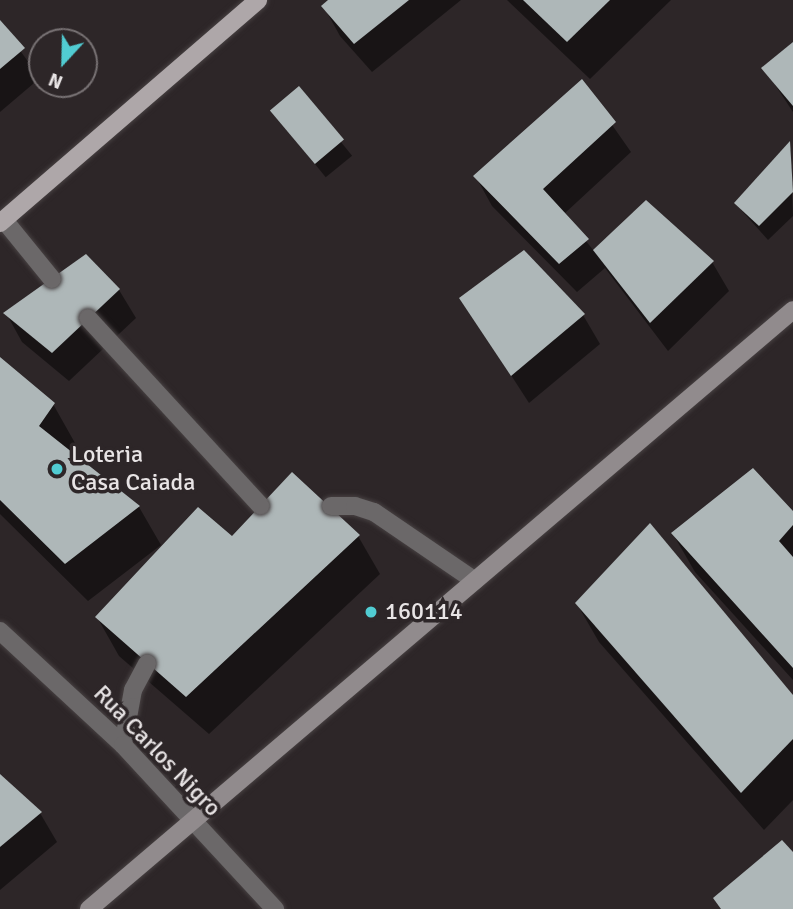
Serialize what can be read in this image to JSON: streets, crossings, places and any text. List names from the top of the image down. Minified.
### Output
{"streets":{"street":["Rua Carlos Nigro"]},"places":["Loteria Casa Caiada","160114"],"north":"bottom"}
